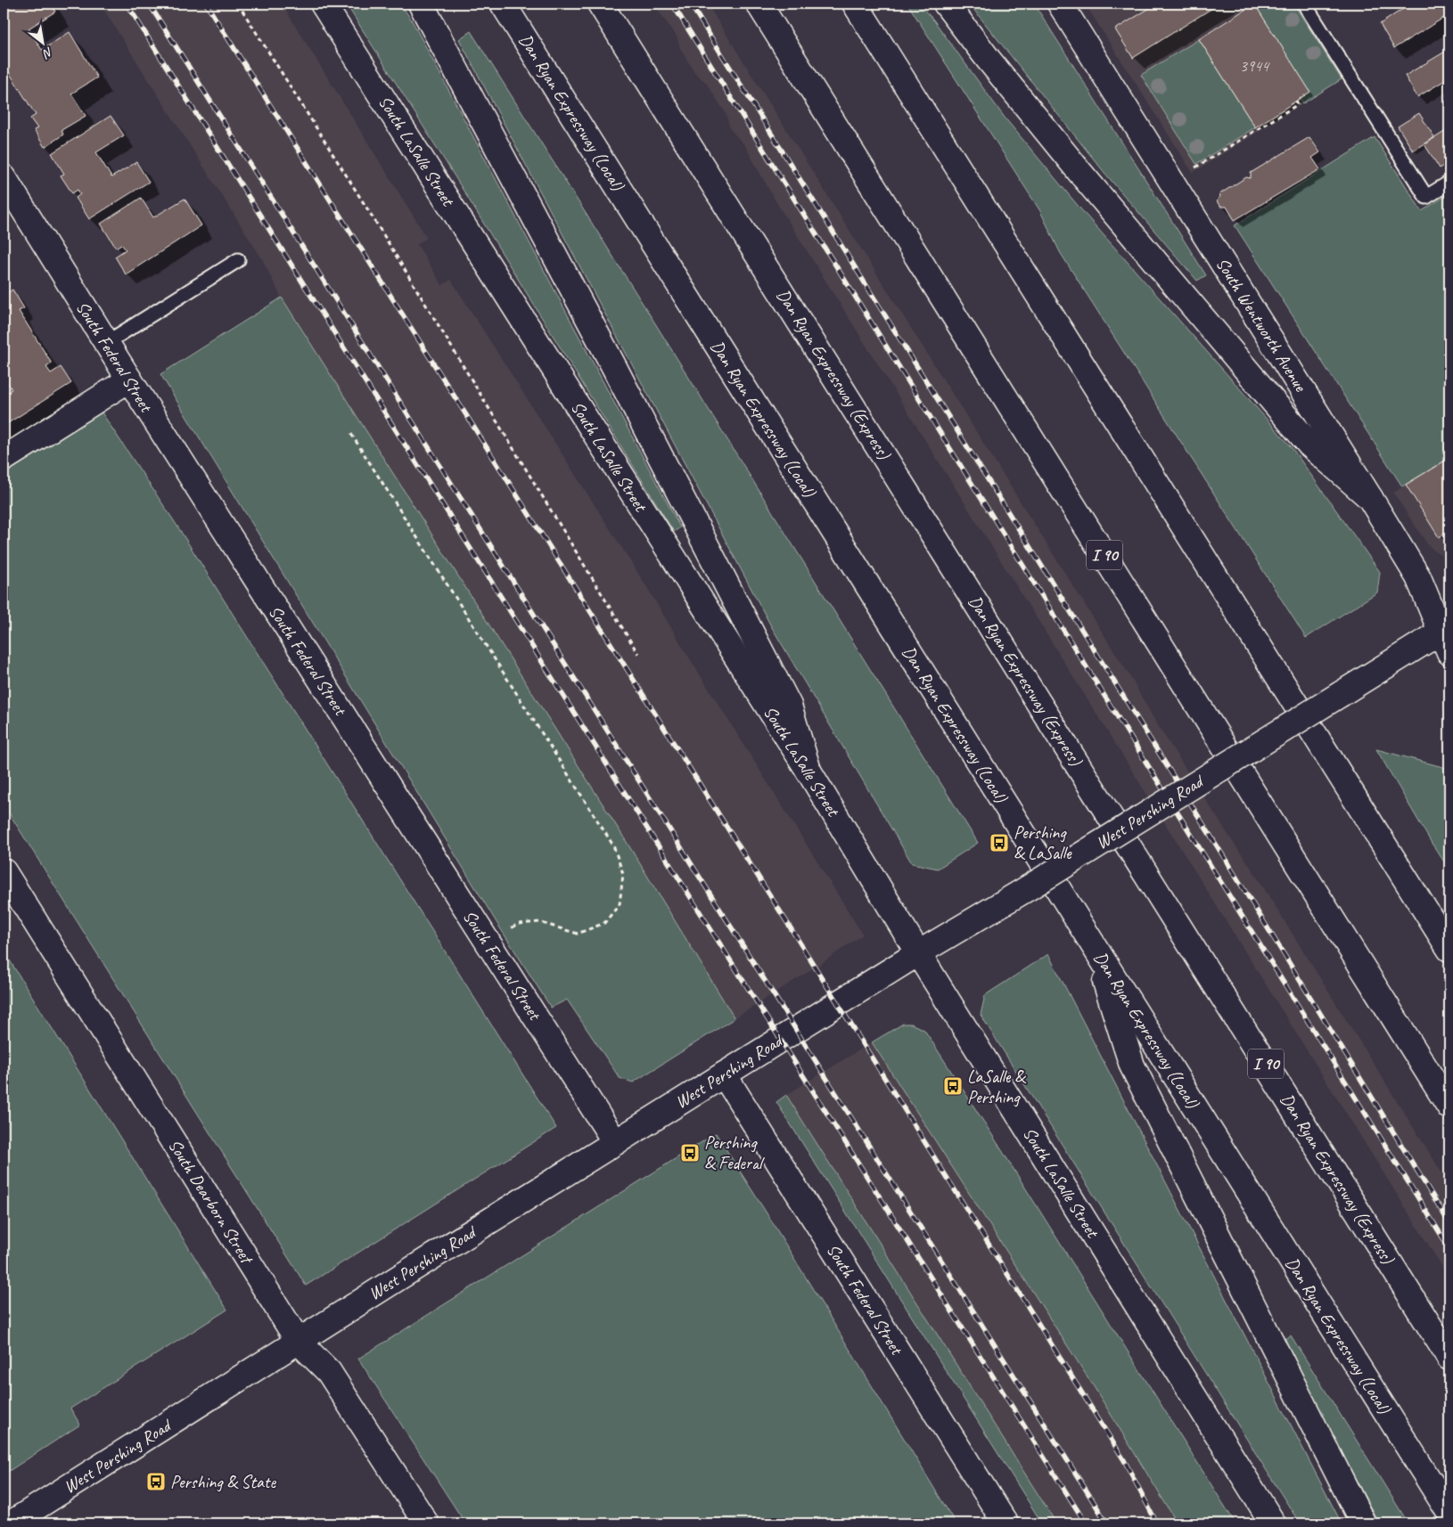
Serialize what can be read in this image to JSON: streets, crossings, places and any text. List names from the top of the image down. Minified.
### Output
{"streets":{"main road":["Dan Ryan Expressway (Local)","South LaSalle Street","South Wentworth Avenue","South Federal Street","Dan Ryan Expressway (Express)","I 90","West Pershing Road","South Dearborn Street"]},"crossings":[["South LaSalle Street","West Pershing Road"],["South Wentworth Avenue","West Pershing Road"],["South Federal Street","West Pershing Road"],["West Pershing Road","South Dearborn Street"]],"places":{"bus stop":["Pershing & LaSalle","LaSalle & Pershing","Pershing & Federal","Pershing & State"]},"house_numbers":["3944"],"north":"bottom right"}
